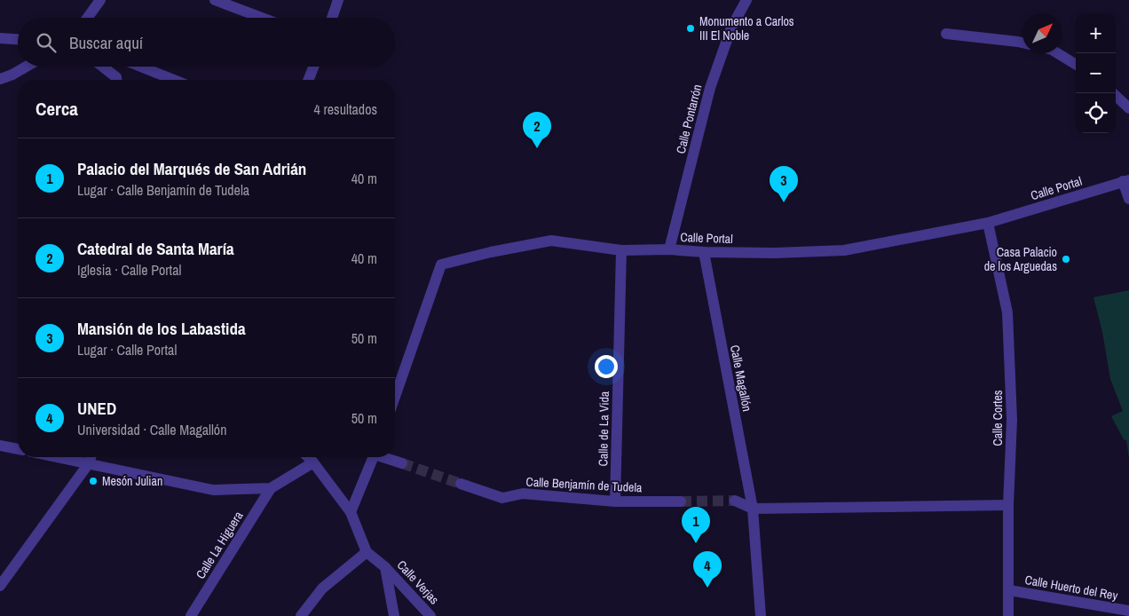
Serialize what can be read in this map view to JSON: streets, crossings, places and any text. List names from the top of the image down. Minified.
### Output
{"streets":{"street":["Calle Pontarrón","Calle Portal","Calle Magallón","Calle Cortes","Calle de La Vida","Calle Benjamín de Tudela","Calle La Higuera","Calle Verjas","Calle Huerto del Rey"]},"crossings":[["Calle Pontarrón","Calle Portal"],["Calle Portal","Calle Magallón"],["Calle Portal","Calle Cortes"],["Calle Portal","Calle de La Vida"],["Calle Cortes","Calle Huerto del Rey"],["Calle de La Vida","Calle Benjamín de Tudela"]],"places":["Monumento a Carlos III El Noble","Casa Palacio de los Arguedas","Mesón Julian"],"north":"top right","page":{"map_buttons":["+","−"],"search":"Buscar aquí","heading":["Cerca","4 resultados"],"pins":["2","3","1","4"],"list":[{"mark":"1","name":"Palacio del Marqués de San Adrián","note":"Lugar · Calle Benjamín de Tudela","value":"40 m"},{"mark":"2","name":"Catedral de Santa María","note":"Iglesia · Calle Portal","value":"40 m"},{"mark":"3","name":"Mansión de los Labastida","note":"Lugar · Calle Portal","value":"50 m"},{"mark":"4","name":"UNED","note":"Universidad · Calle Magallón","value":"50 m"}]}}
